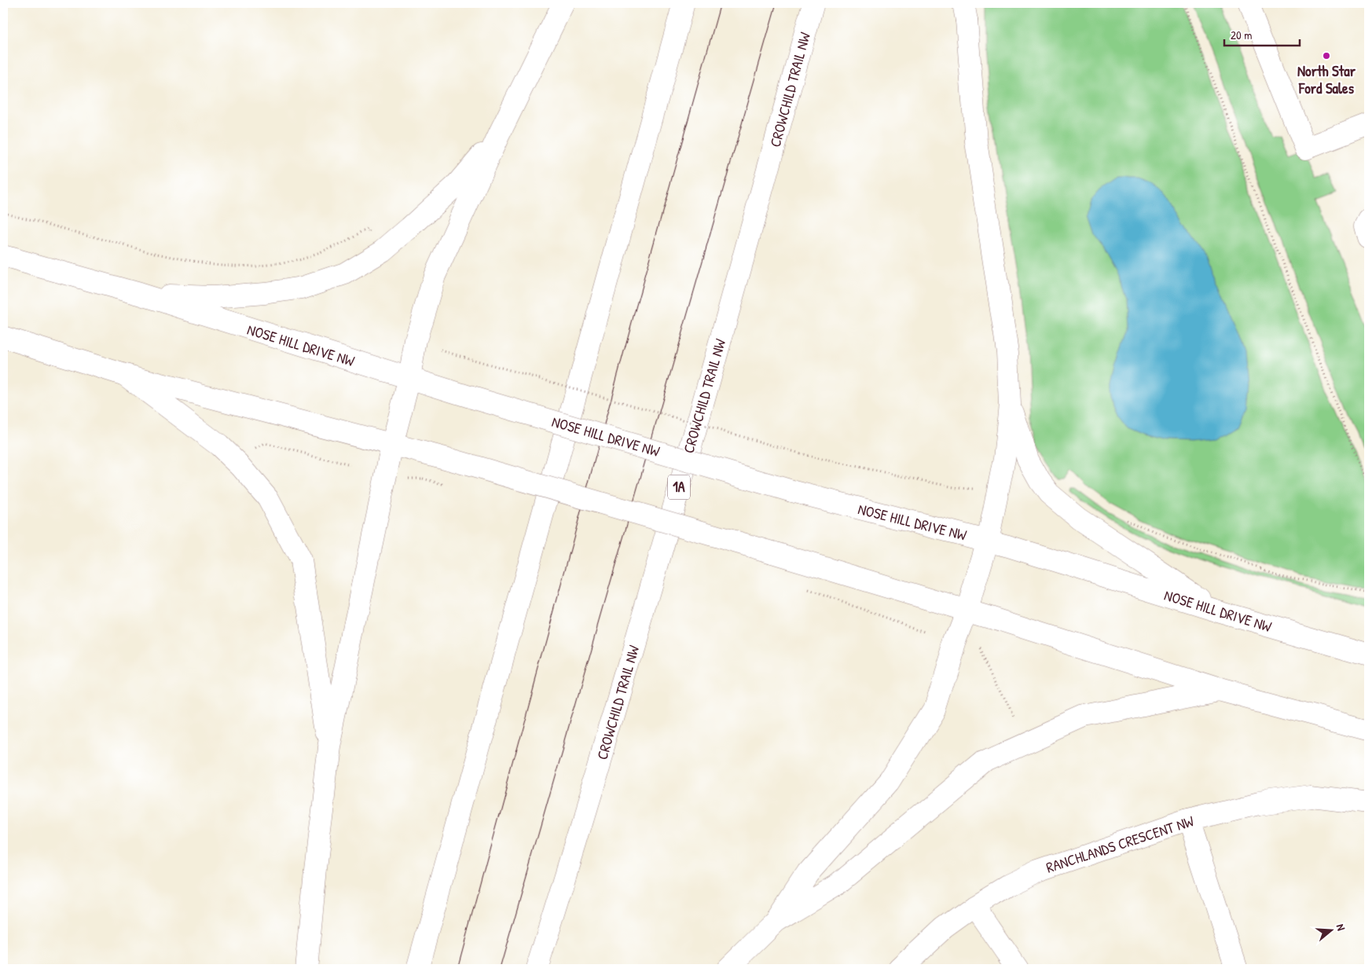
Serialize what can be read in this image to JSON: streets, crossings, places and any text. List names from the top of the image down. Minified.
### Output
{"streets":{"main road":["CROWCHILD TRAIL NW","NOSE HILL DRIVE NW","1A","RANCHLANDS CRESCENT NW"]},"places":["North Star Ford Sales"],"scale_bar":"20 m","north":"right"}
